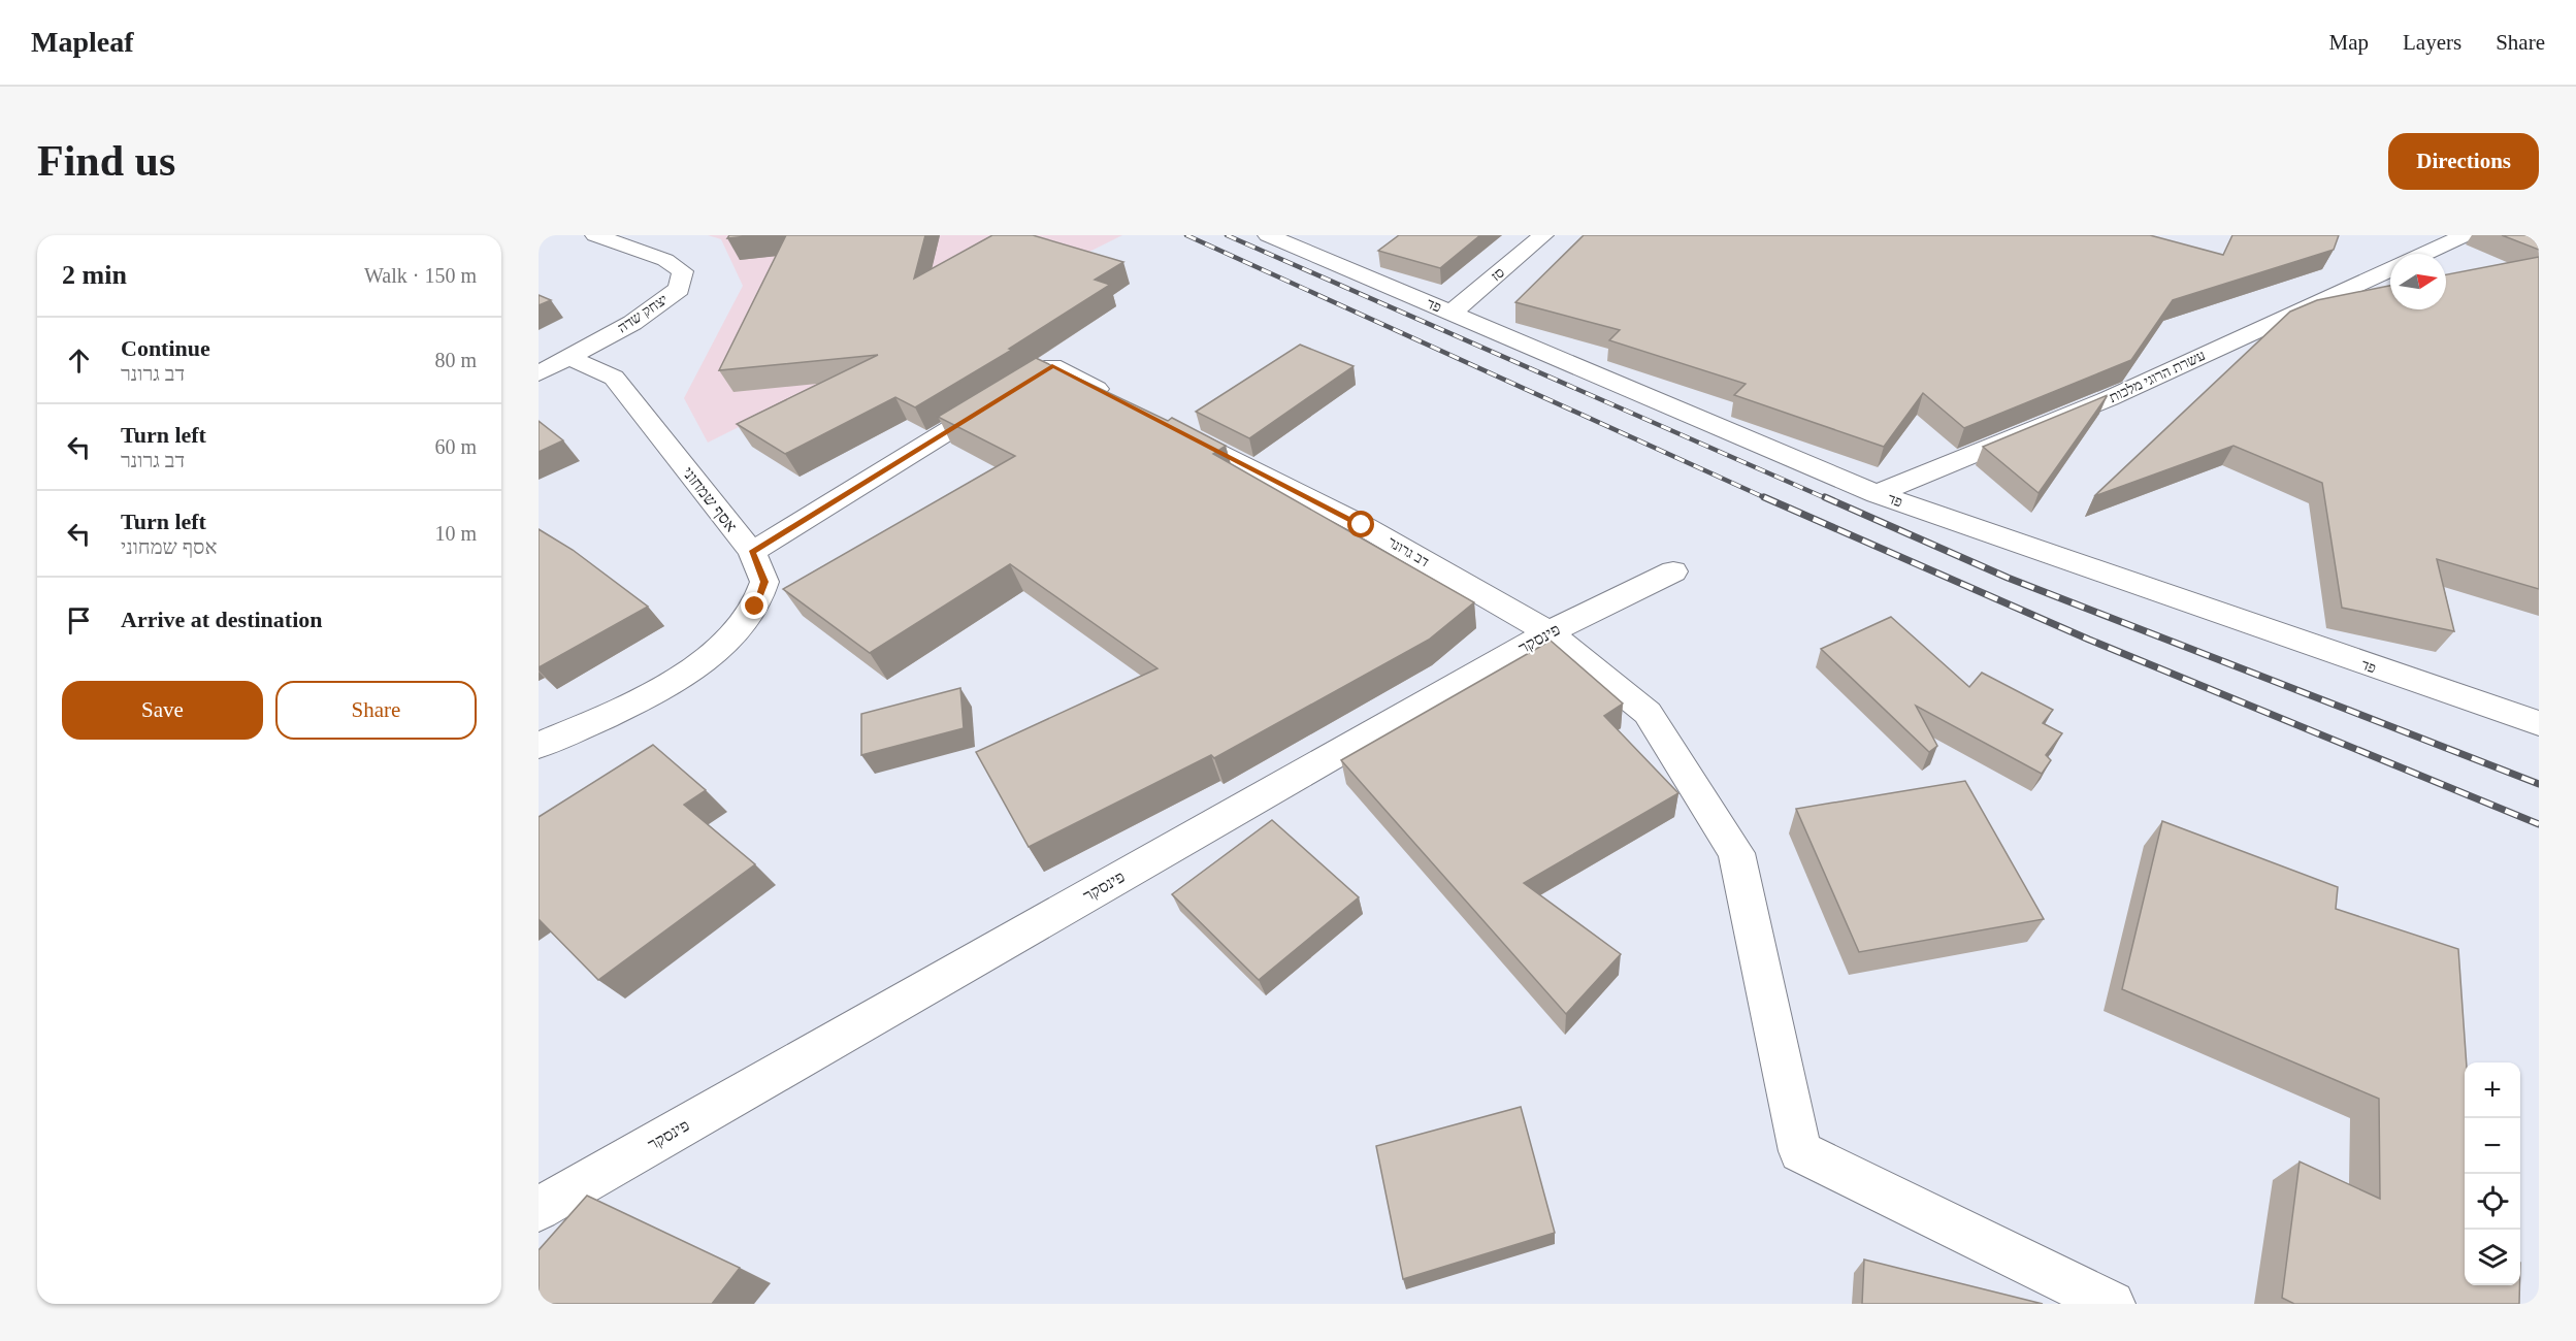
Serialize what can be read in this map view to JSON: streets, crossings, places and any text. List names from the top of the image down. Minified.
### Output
{"streets":{"street":["סז","פד","יצחק שדה","עשרת הרוגי מלכות","אסף שמחוני","דב גרונר","פינסקר"]},"crossings":[["סז","פד"],["פד","עשרת הרוגי מלכות"],["יצחק שדה","אסף שמחוני"],["דב גרונר","פינסקר"]],"north":"right","page":{"header":"Mapleaf","nav":["Map","Layers","Share"],"buttons":["Directions",["Save","Share"]],"title":"Find us","heading":["2 min","Walk · 150 m"],"list":[["Continue","דב גרונר","80 m"],["Turn left","דב גרונר","60 m"],["Turn left","אסף שמחוני","10 m"],"Arrive at destination"],"map_buttons":["+","−"]}}
